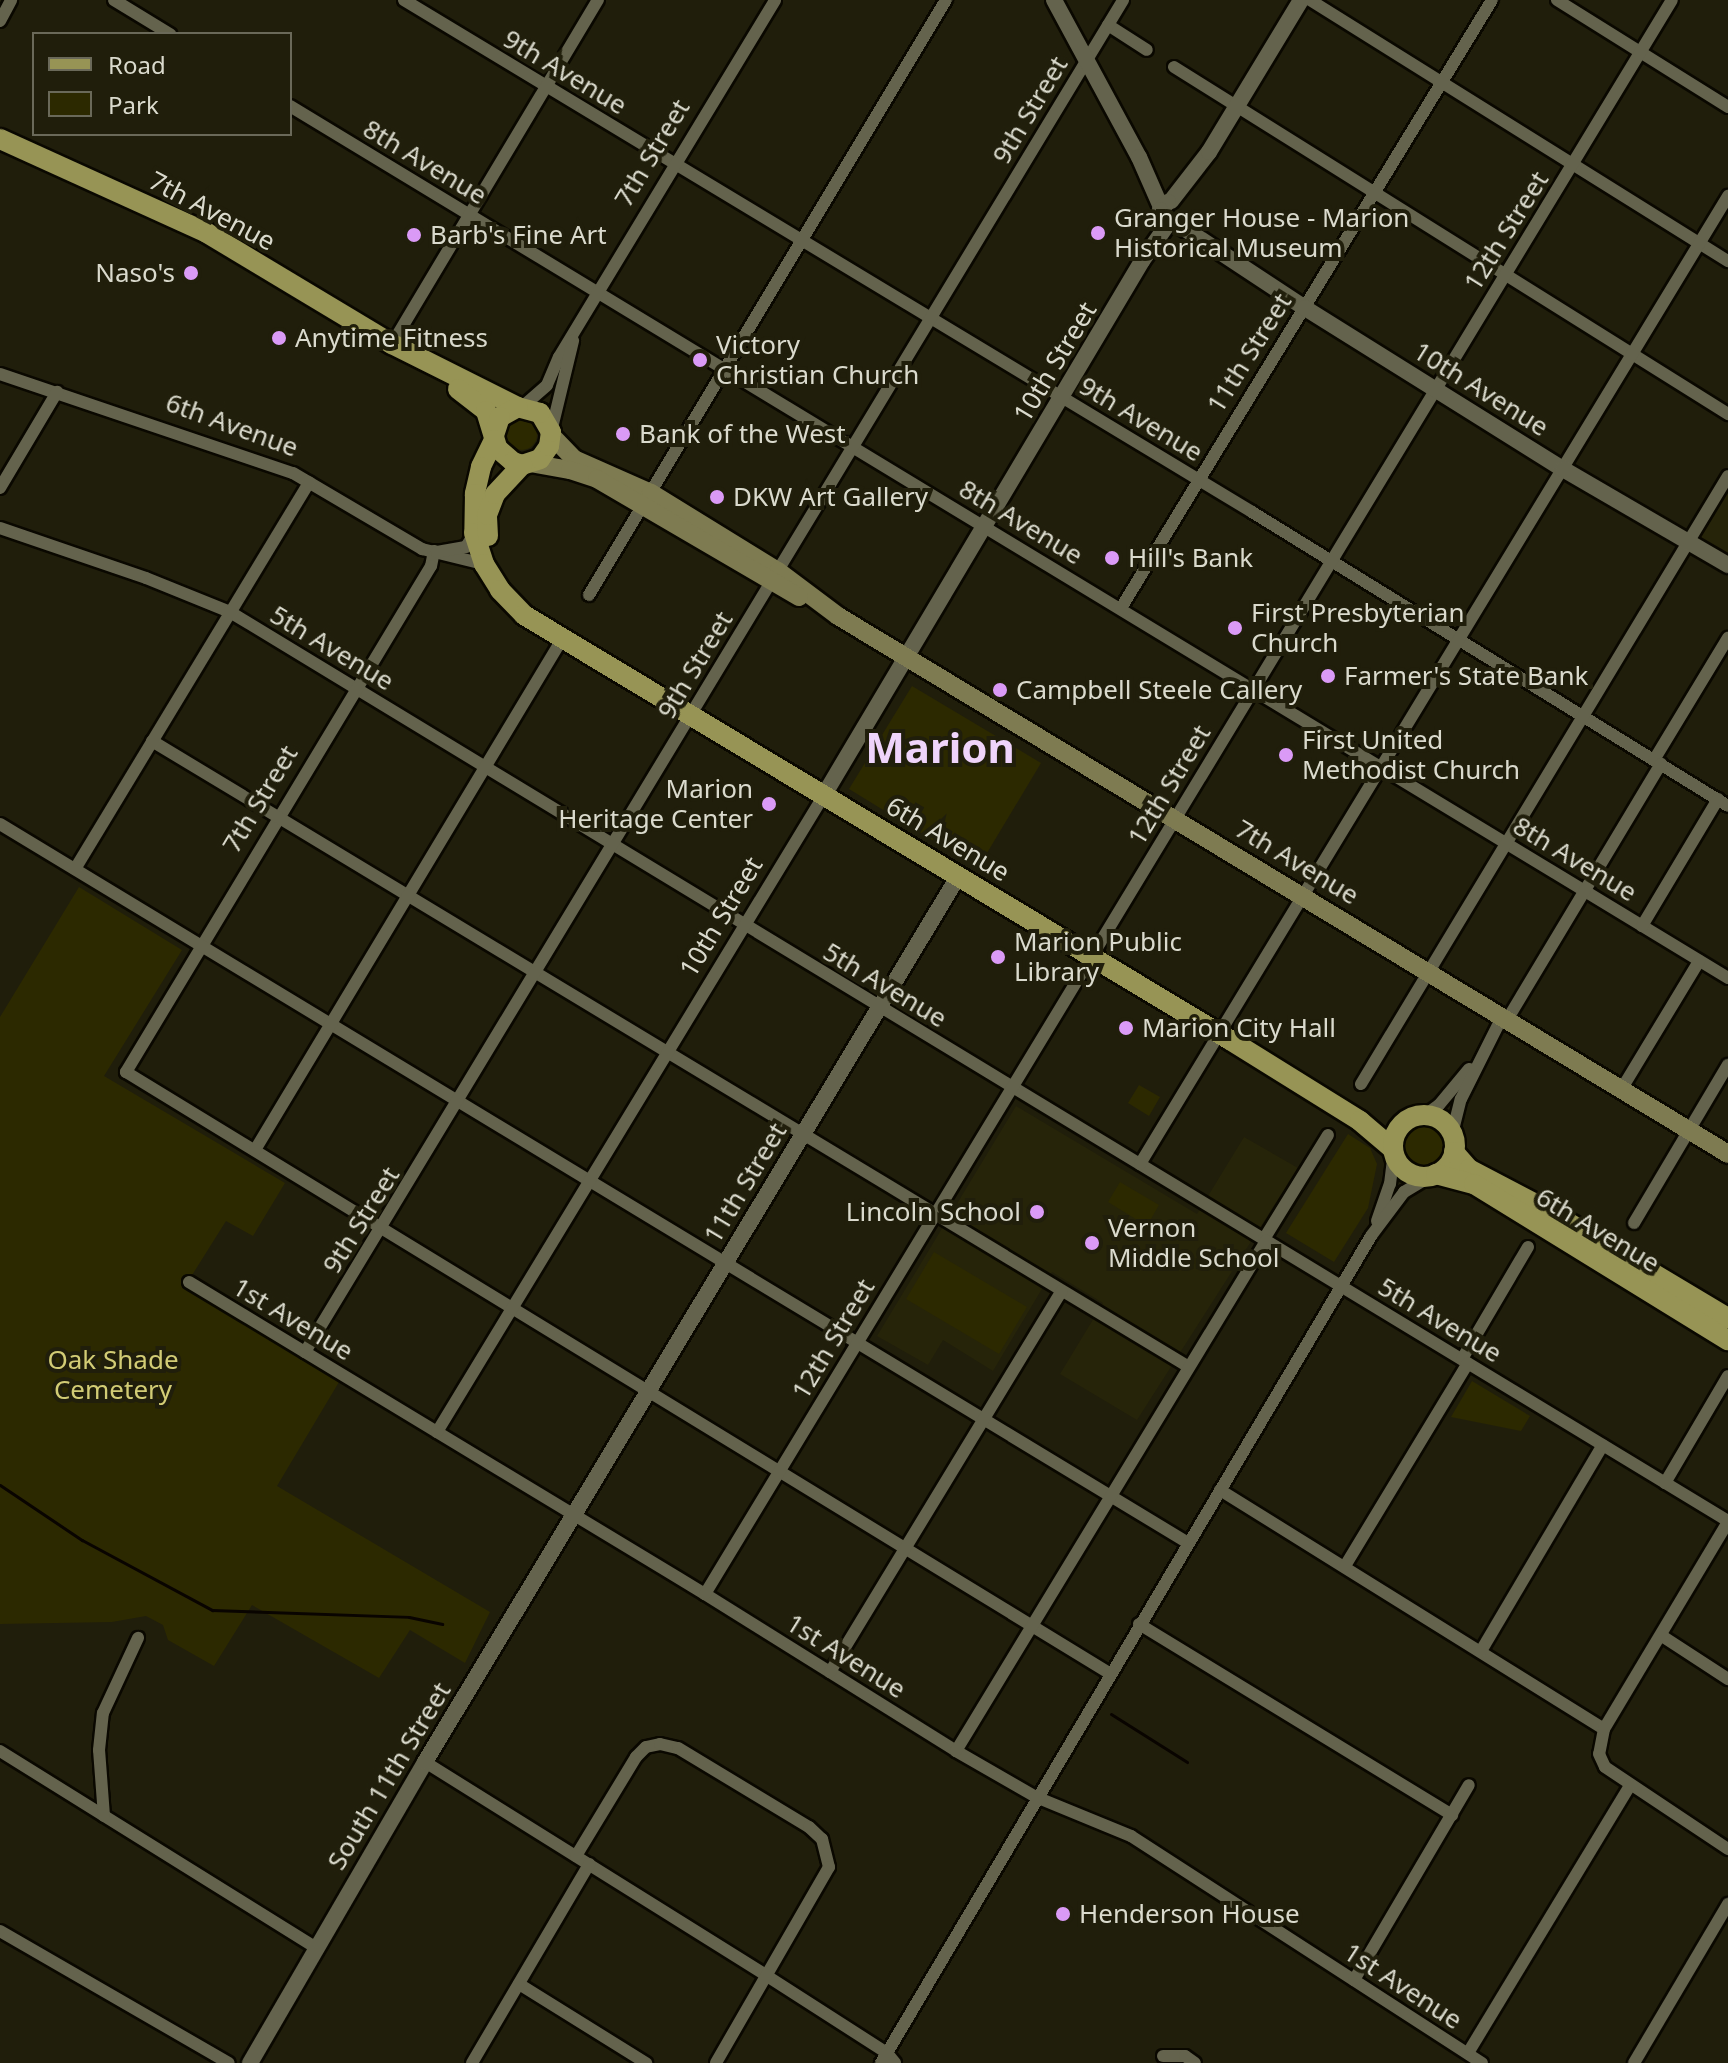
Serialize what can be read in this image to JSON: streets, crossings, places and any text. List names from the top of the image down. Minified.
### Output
{"streets":{"main road":["7th Avenue","6th Avenue"],"street":["9th Avenue","9th Street","7th Street","8th Avenue","12th Street","11th Street","10th Street","10th Avenue","5th Avenue","1st Avenue","South 11th Street"]},"crossings":[["9th Avenue","9th Street"],["9th Avenue","7th Street"],["9th Avenue","12th Street"],["9th Avenue","11th Street"],["9th Avenue","10th Street"],["9th Street","8th Avenue"],["9th Street","7th Avenue"],["9th Street","10th Avenue"],["9th Street","6th Avenue"],["9th Street","5th Avenue"],["9th Street","1st Avenue"],["7th Street","8th Avenue"],["7th Street","7th Avenue"],["7th Street","6th Avenue"],["7th Street","5th Avenue"],["8th Avenue","12th Street"],["8th Avenue","11th Street"],["8th Avenue","10th Street"],["7th Avenue","12th Street"],["7th Avenue","10th Street"],["12th Street","10th Avenue"],["12th Street","6th Avenue"],["12th Street","5th Avenue"],["12th Street","1st Avenue"],["11th Street","10th Avenue"],["11th Street","6th Avenue"],["11th Street","5th Avenue"],["11th Street","1st Avenue"],["11th Street","South 11th Street"],["10th Street","10th Avenue"],["10th Street","6th Avenue"],["10th Street","5th Avenue"],["10th Street","1st Avenue"],["1st Avenue","South 11th Street"]],"districts":["Marion"],"parks":["Oak Shade Cemetery"],"places":["Granger House - Marion Historical Museum","Barb's Fine Art","Naso's","Anytime Fitness","Victory Christian Church","Bank of the West","DKW Art Gallery","Hill's Bank","First Presbyterian Church","Farmer's State Bank","Campbell Steele Callery","First United Methodist Church","Marion Heritage Center","Marion Public Library","Marion City Hall","Lincoln School","Vernon Middle School","Henderson House"],"legend":["Road","Park"]}
